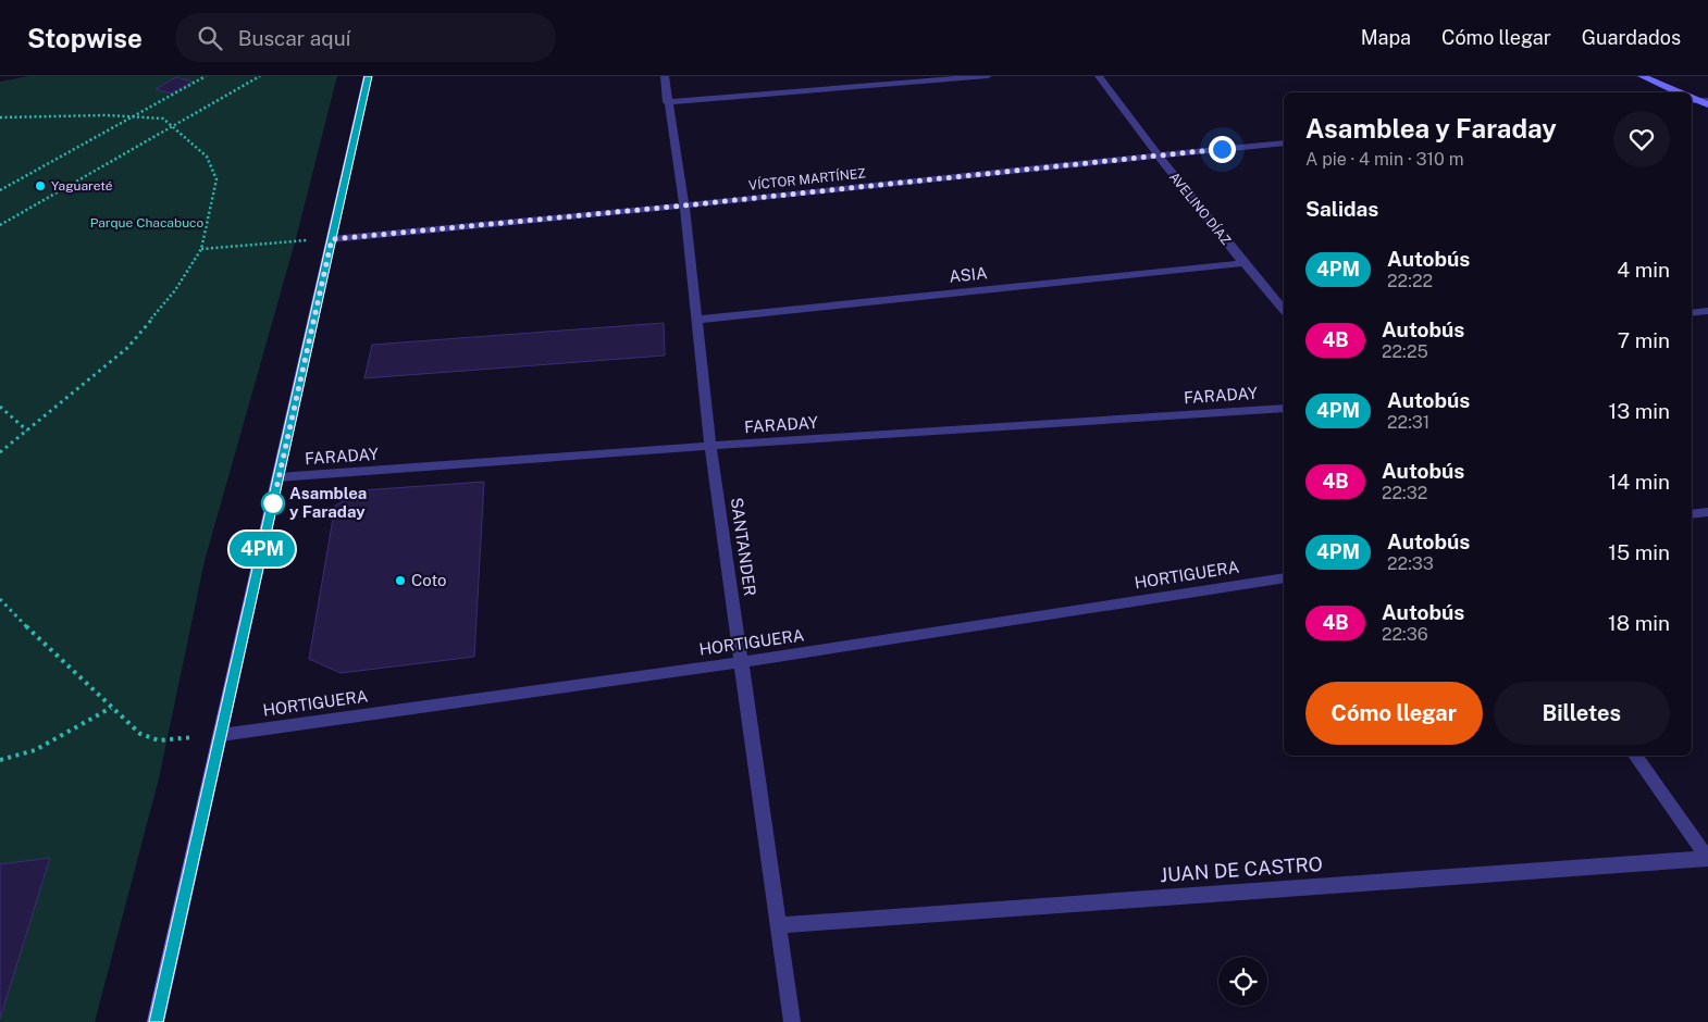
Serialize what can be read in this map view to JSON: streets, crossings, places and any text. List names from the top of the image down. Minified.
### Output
{"streets":{"street":["VÍCTOR MARTÍNEZ","AVELINO DÍAZ","ASIA","FARADAY","SANTANDER","HORTIGUERA","JUAN DE CASTRO"]},"crossings":[["VÍCTOR MARTÍNEZ","AVELINO DÍAZ"],["VÍCTOR MARTÍNEZ","SANTANDER"],["AVELINO DÍAZ","ASIA"],["ASIA","SANTANDER"],["FARADAY","SANTANDER"],["SANTANDER","HORTIGUERA"],["SANTANDER","JUAN DE CASTRO"]],"parks":["Parque Chacabuco"],"places":["Yaguareté","Asamblea y Faraday","Coto"],"lines":["bus line 4PM"],"page":{"header":"Stopwise","search":"Buscar aquí","nav":["Mapa","Cómo llegar","Guardados"],"on_map":"4PM","heading":[["Asamblea y Faraday","A pie · 4 min · 310 m"],"Salidas"],"list":[{"mark":"4PM","name":"Autobús","note":"22:22","value":"4 min"},{"mark":"4B","name":"Autobús","note":"22:25","value":"7 min"},{"mark":"4PM","name":"Autobús","note":"22:31","value":"13 min"},{"mark":"4B","name":"Autobús","note":"22:32","value":"14 min"},{"mark":"4PM","name":"Autobús","note":"22:33","value":"15 min"},{"mark":"4B","name":"Autobús","note":"22:36","value":"18 min"}],"buttons":["Cómo llegar","Billetes"]}}
